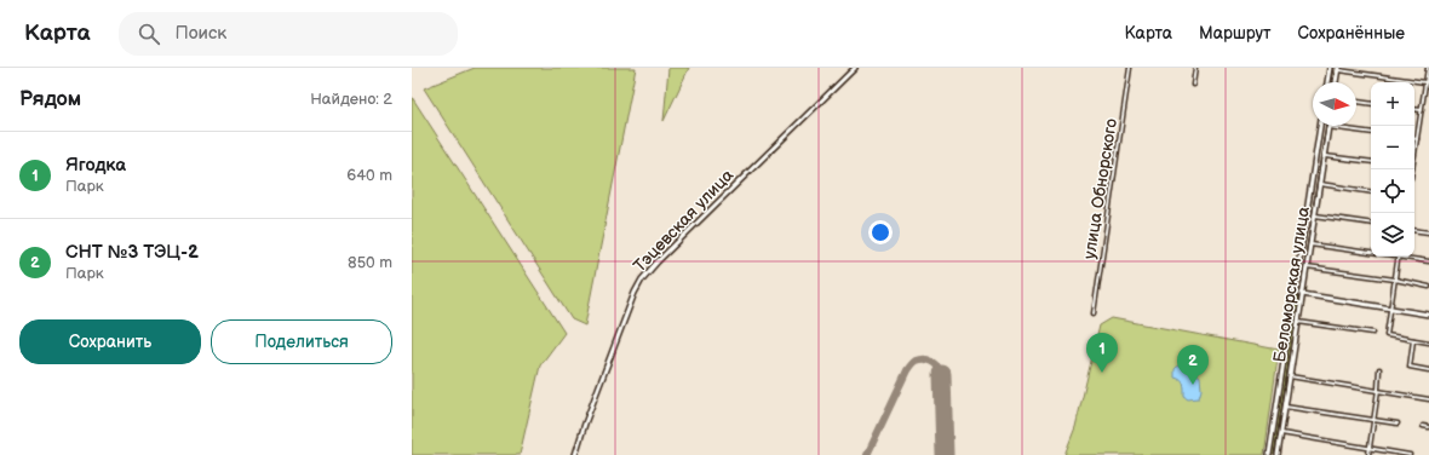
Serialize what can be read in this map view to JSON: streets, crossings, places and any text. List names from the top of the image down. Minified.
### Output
{"streets":{"main road":["Тэцевская улица","Беломорская улица"],"street":["улица Обнорского"]},"north":"right","page":{"header":"Карта","search":"Поиск","nav":["Карта","Маршрут","Сохранённые"],"heading":["Рядом","Найдено: 2"],"map_buttons":["+","−"],"list":[{"mark":"1","name":"Ягодка","note":"Парк","value":"640 m"},{"mark":"2","name":"СНТ №3 ТЭЦ-2","note":"Парк","value":"850 m"}],"buttons":["Сохранить","Поделиться"],"pins":["1","2"]}}
